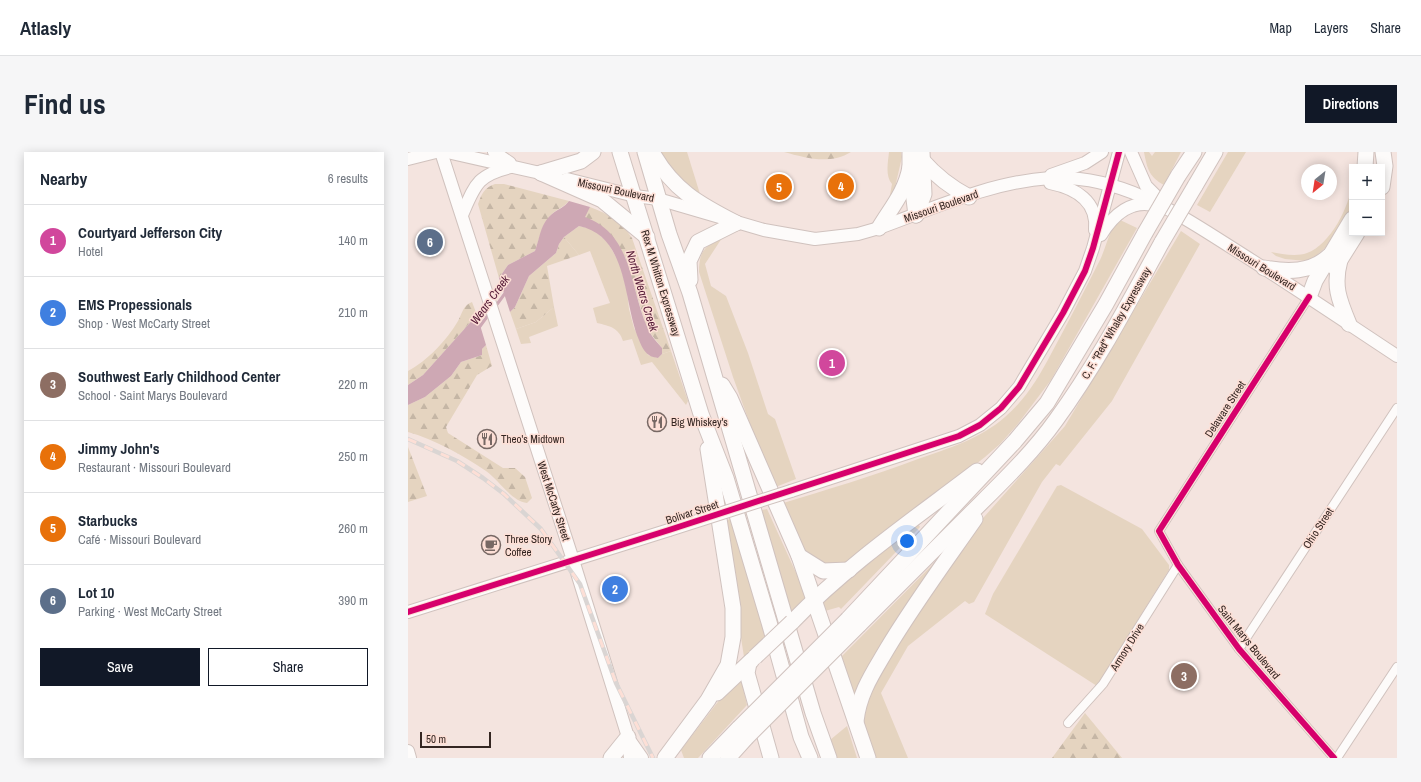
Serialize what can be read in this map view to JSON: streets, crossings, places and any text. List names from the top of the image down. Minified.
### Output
{"streets":{"highway":["Rex M Whitton Expressway","C. F. “Red” Whaley Expressway"],"main road":["Missouri Boulevard","West McCarty Street","Bolivar Street"],"street":["Delaware Street","Ohio Street","Saint Marys Boulevard","Armory Drive"]},"crossings":[["Missouri Boulevard","Rex M Whitton Expressway"],["Missouri Boulevard","Delaware Street"],["Delaware Street","Saint Marys Boulevard"],["West McCarty Street","Bolivar Street"],["Ohio Street","Saint Marys Boulevard"],["Saint Marys Boulevard","Armory Drive"]],"water":["North Wears Creek","Wears Creek"],"places":{"restaurant":["Big Whiskey's","Theo's Midtown"],"cafe":["Three Story Coffee"]},"scale_bar":"50 m","north":"bottom left","page":{"header":"Atlasly","nav":["Map","Layers","Share"],"title":"Find us","buttons":["Directions",["Save","Share"]],"heading":["Nearby","6 results"],"map_buttons":["+","−"],"pins":["4","5","6","1","2","3"],"list":[{"mark":"1","name":"Courtyard Jefferson City","note":"Hotel","value":"140 m"},{"mark":"2","name":"EMS Propessionals","note":"Shop · West McCarty Street","value":"210 m"},{"mark":"3","name":"Southwest Early Childhood Center","note":"School · Saint Marys Boulevard","value":"220 m"},{"mark":"4","name":"Jimmy John's","note":"Restaurant · Missouri Boulevard","value":"250 m"},{"mark":"5","name":"Starbucks","note":"Café · Missouri Boulevard","value":"260 m"},{"mark":"6","name":"Lot 10","note":"Parking · West McCarty Street","value":"390 m"}],"scale":"50 m"}}
